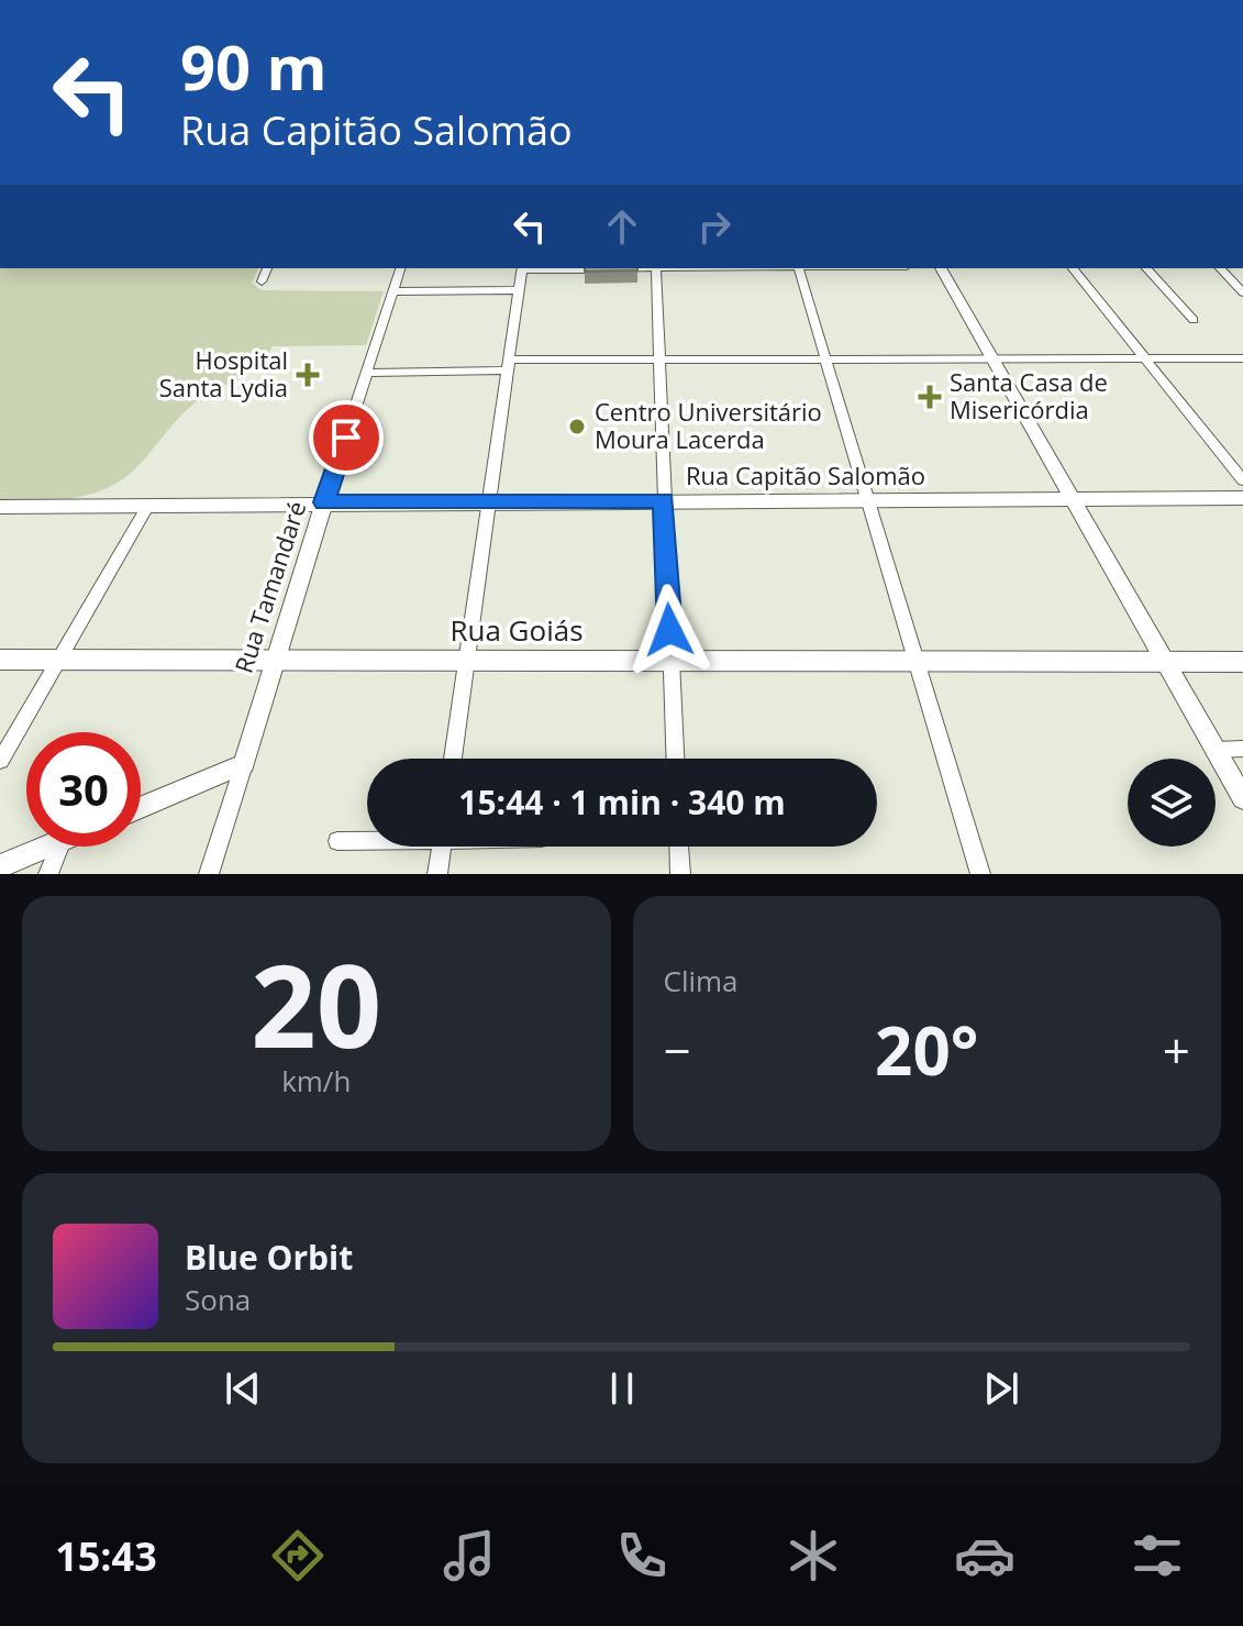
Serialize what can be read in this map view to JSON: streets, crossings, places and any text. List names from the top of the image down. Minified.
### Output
{"streets":{"main road":["Rua Capitão Salomão","Rua Goiás"],"street":["Rua Tamandaré"]},"crossings":[["Rua Capitão Salomão","Rua Tamandaré"],["Rua Tamandaré","Rua Goiás"]],"places":{"health":["Hospital Santa Lydia","Santa Casa de Misericórdia"],"other":["Centro Universitário Moura Lacerda"]},"page":{"turn":["90 m","Rua Capitão Salomão"],"limit":"30","trip":"15:44 · 1 min · 340 m","tile":[["20","km/h"],"Clima"],"heat":["−","20°","+"],"song":["Blue Orbit","Sona"],"tabs":"15:43"}}
